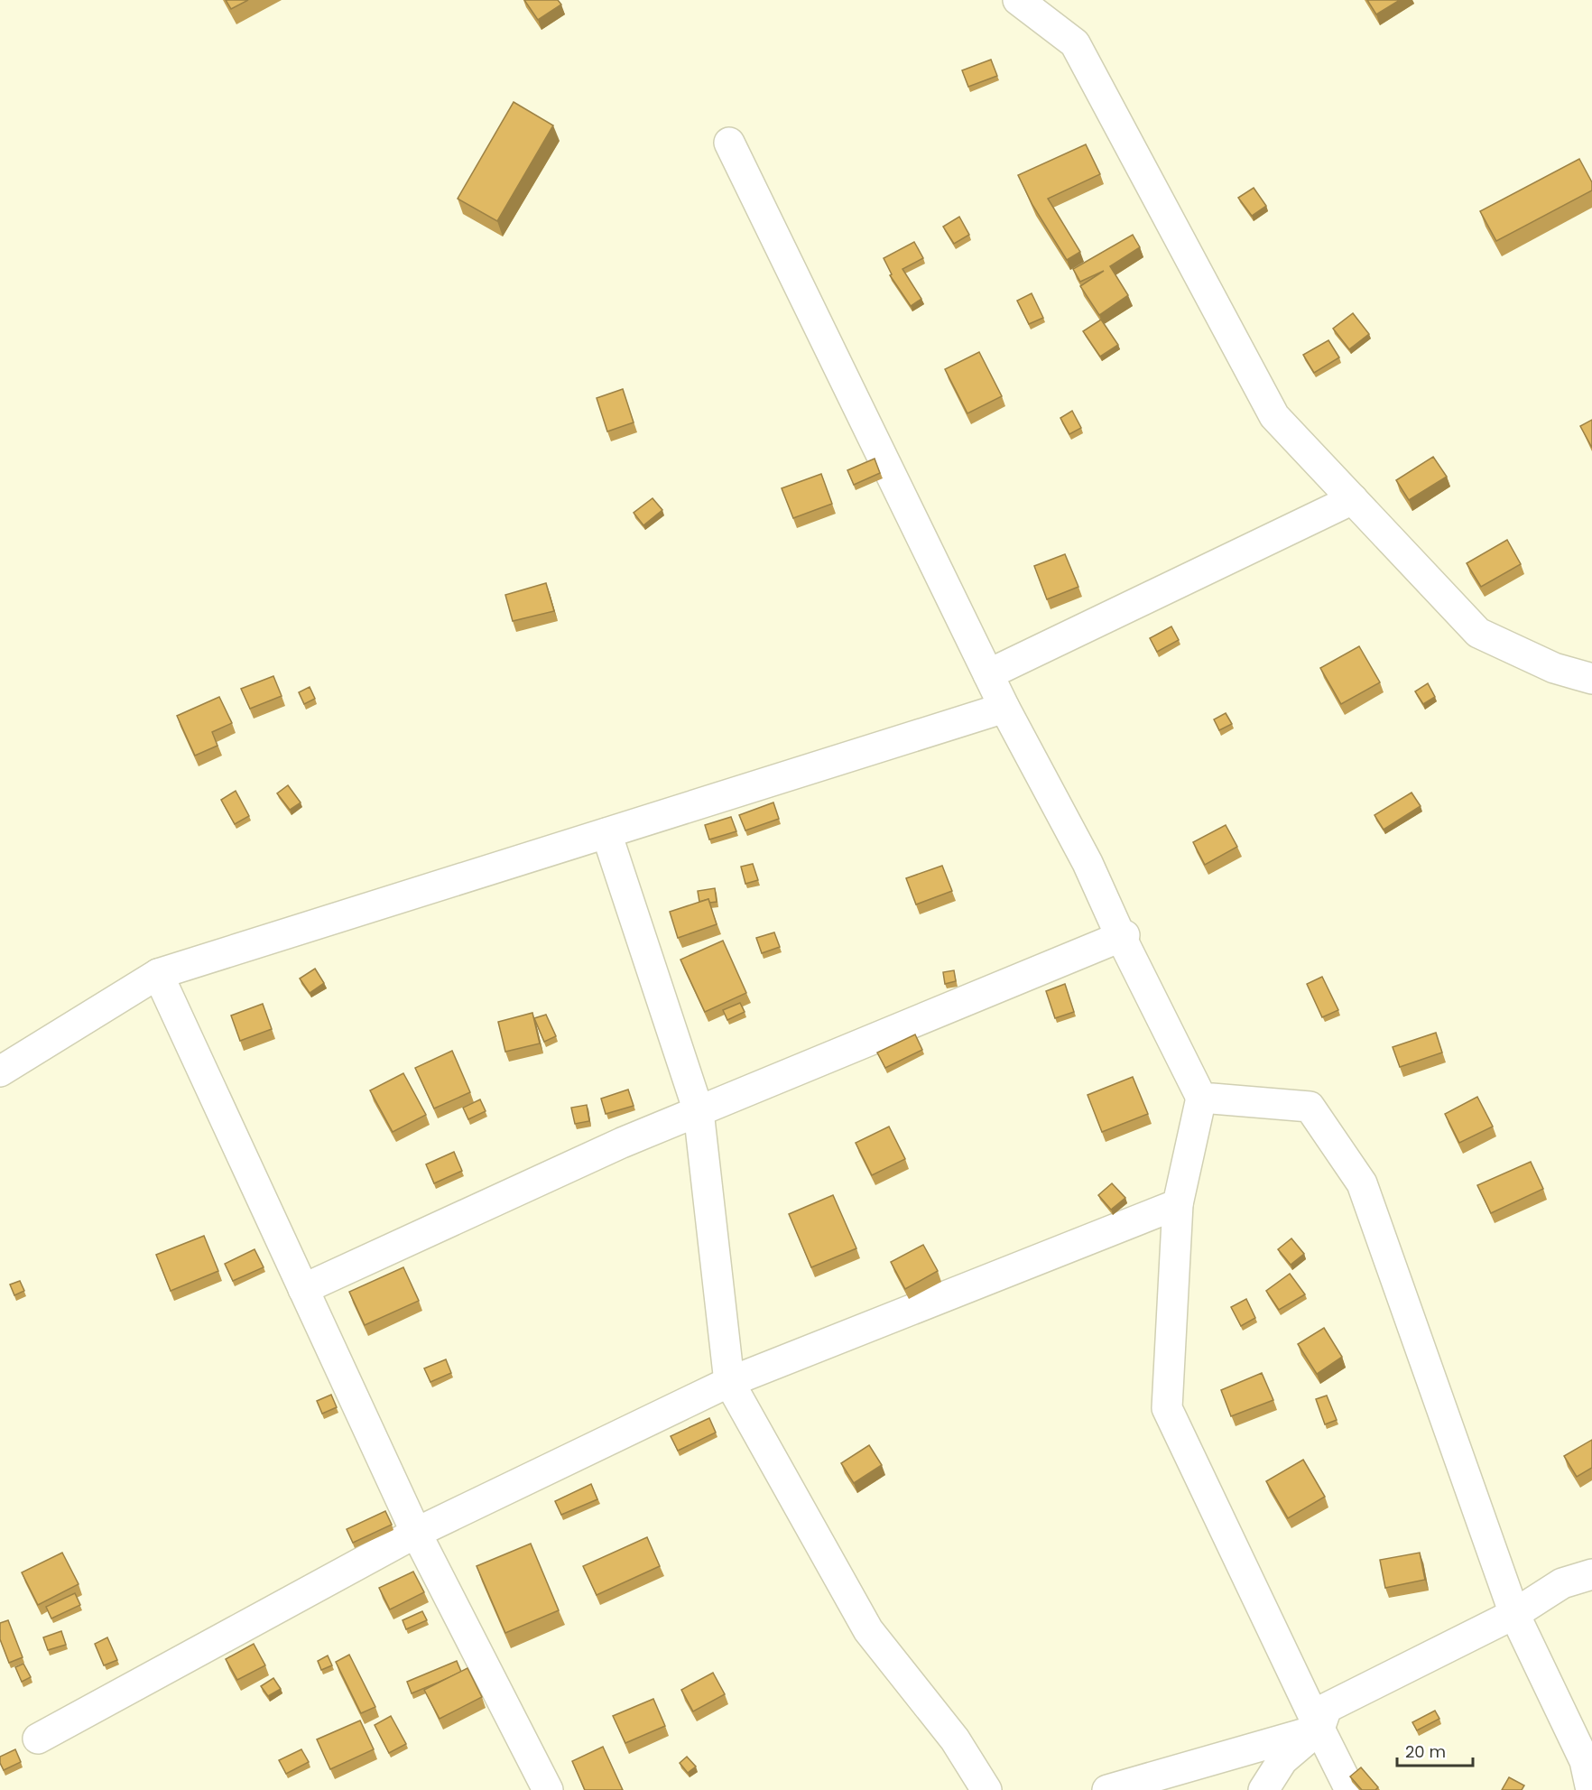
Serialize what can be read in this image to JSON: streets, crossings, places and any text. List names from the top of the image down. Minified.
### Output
{"scale_bar":"20 m"}
